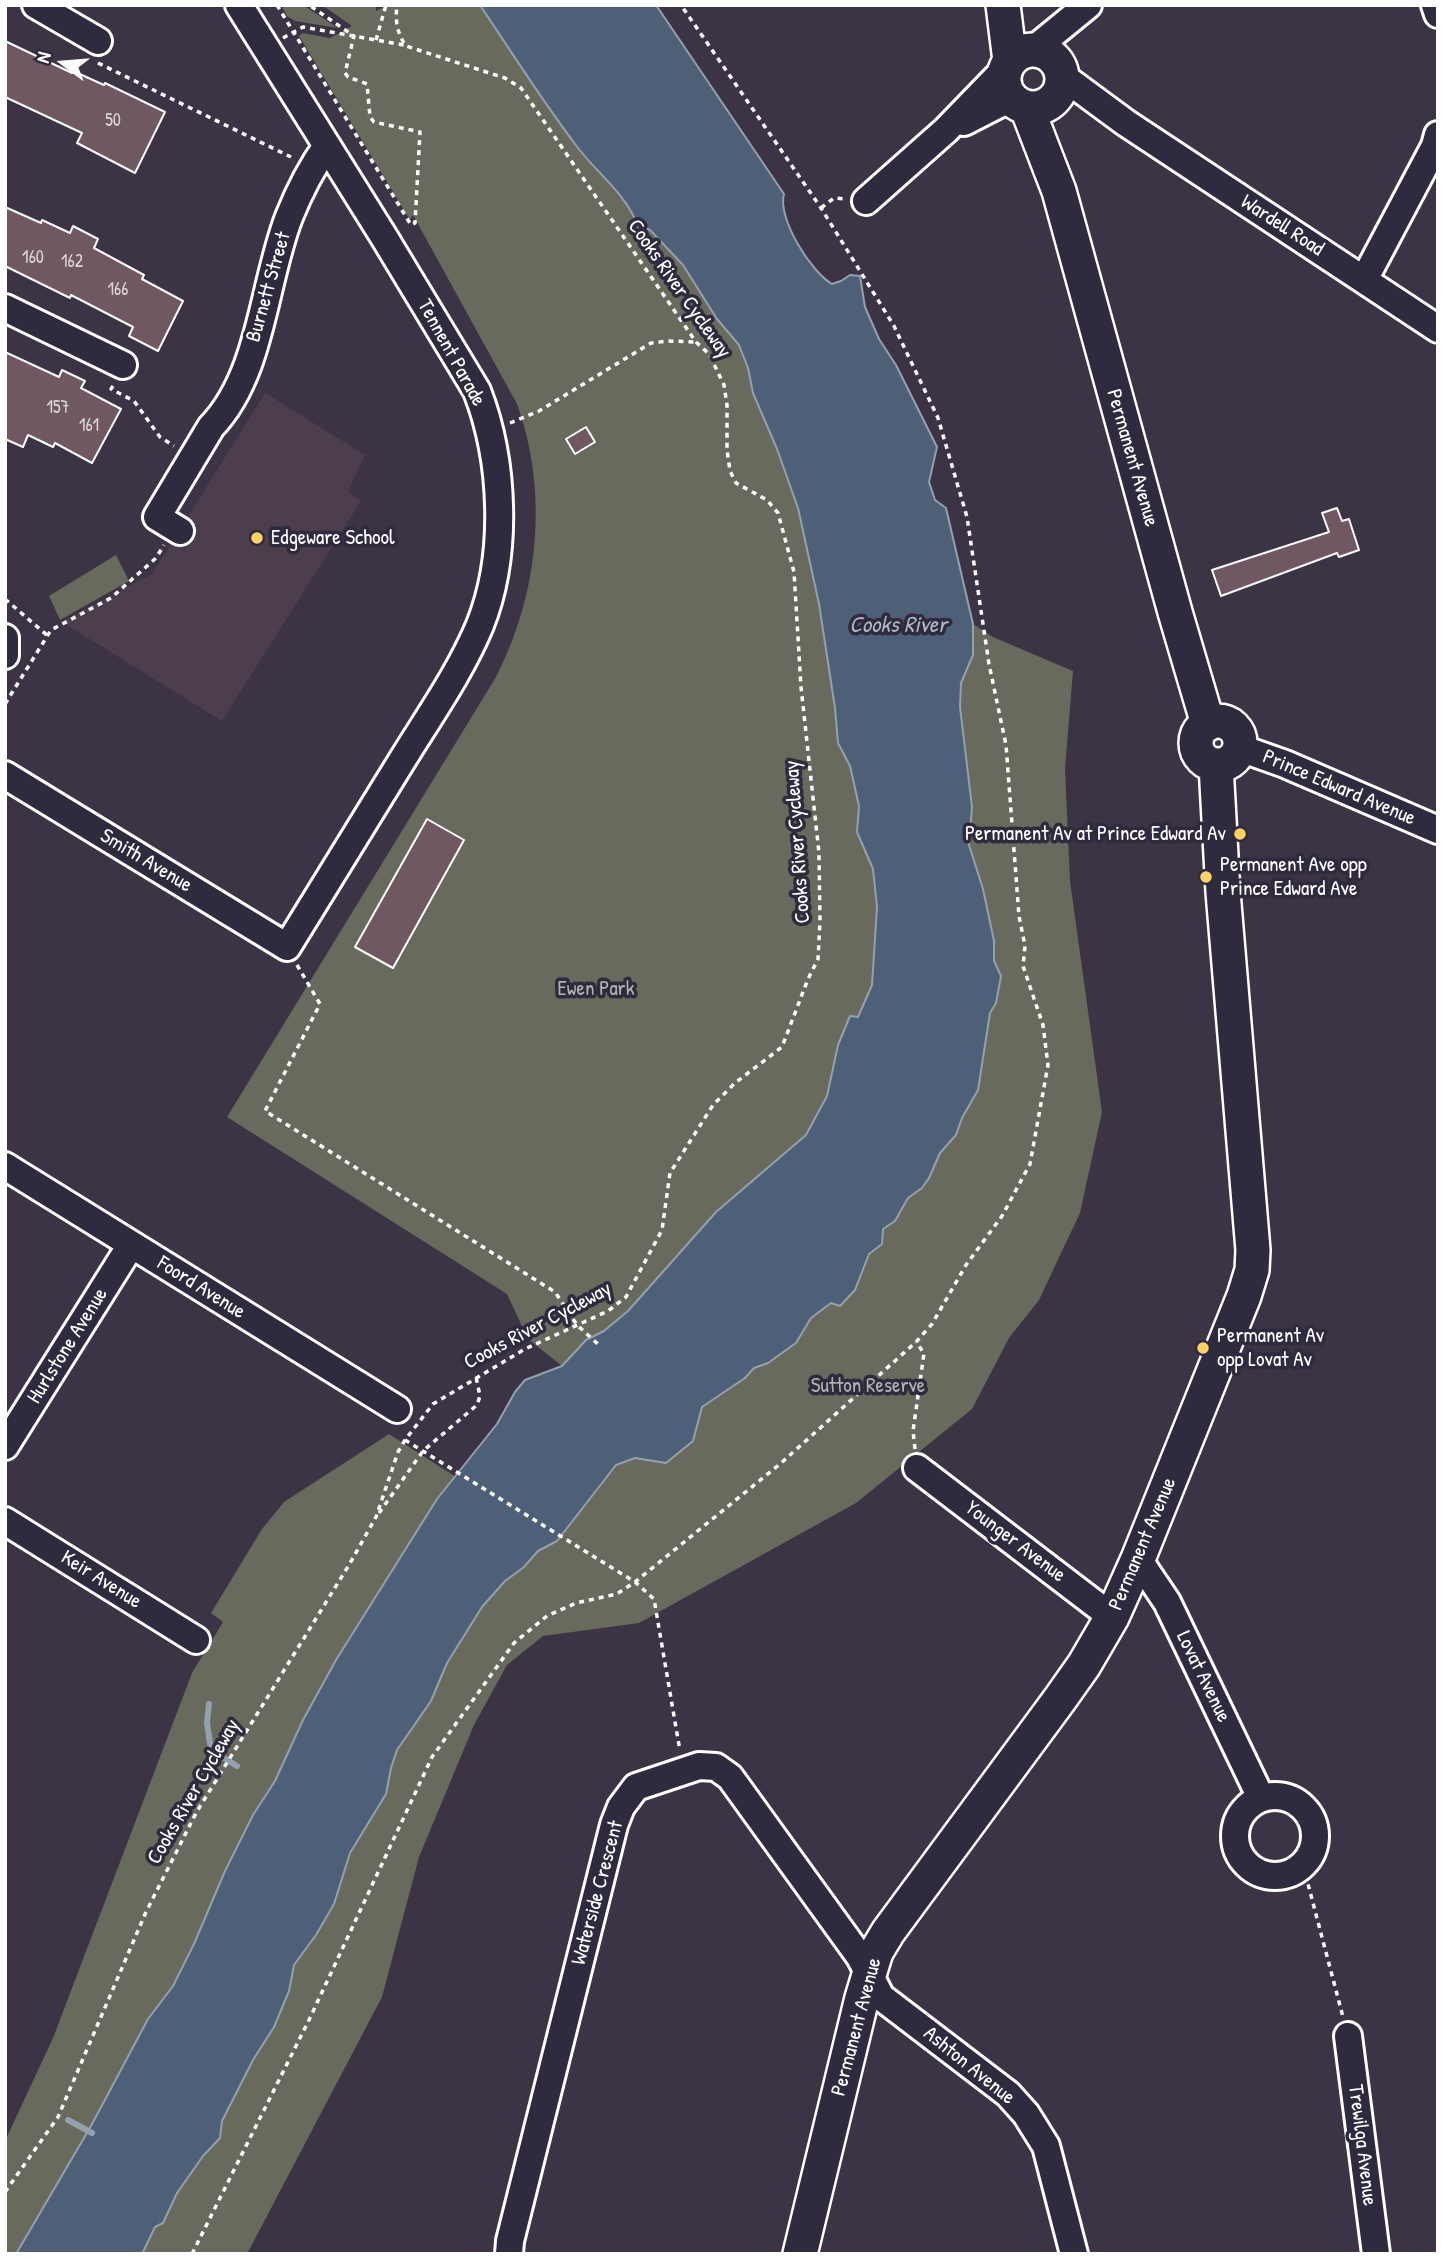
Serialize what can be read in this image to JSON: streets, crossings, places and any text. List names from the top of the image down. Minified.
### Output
{"streets":{"main road":["Permanent Avenue"],"street":["Wardell Road","Burnett Street","Tennent Parade","Prince Edward Avenue","Smith Avenue","Foord Avenue","Hurlstone Avenue","Younger Avenue","Keir Avenue","Lovat Avenue","Waterside Crescent","Ashton Avenue","Trewilga Avenue"],"path":["Cooks River Cycleway"]},"crossings":[["Wardell Road","Permanent Avenue"],["Burnett Street","Tennent Parade"],["Tennent Parade","Smith Avenue"],["Permanent Avenue","Prince Edward Avenue"],["Permanent Avenue","Younger Avenue"],["Permanent Avenue","Lovat Avenue"],["Permanent Avenue","Waterside Crescent"],["Permanent Avenue","Ashton Avenue"],["Foord Avenue","Hurlstone Avenue"],["Waterside Crescent","Ashton Avenue"]],"water":["Cooks River"],"parks":["Ewen Park","Sutton Reserve"],"places":["Edgeware School","Permanent Av at Prince Edward Av","Permanent Ave opp Prince Edward Ave","Permanent Av opp Lovat Av"],"house_numbers":["50","160","162","166","157","161"],"north":"left"}
